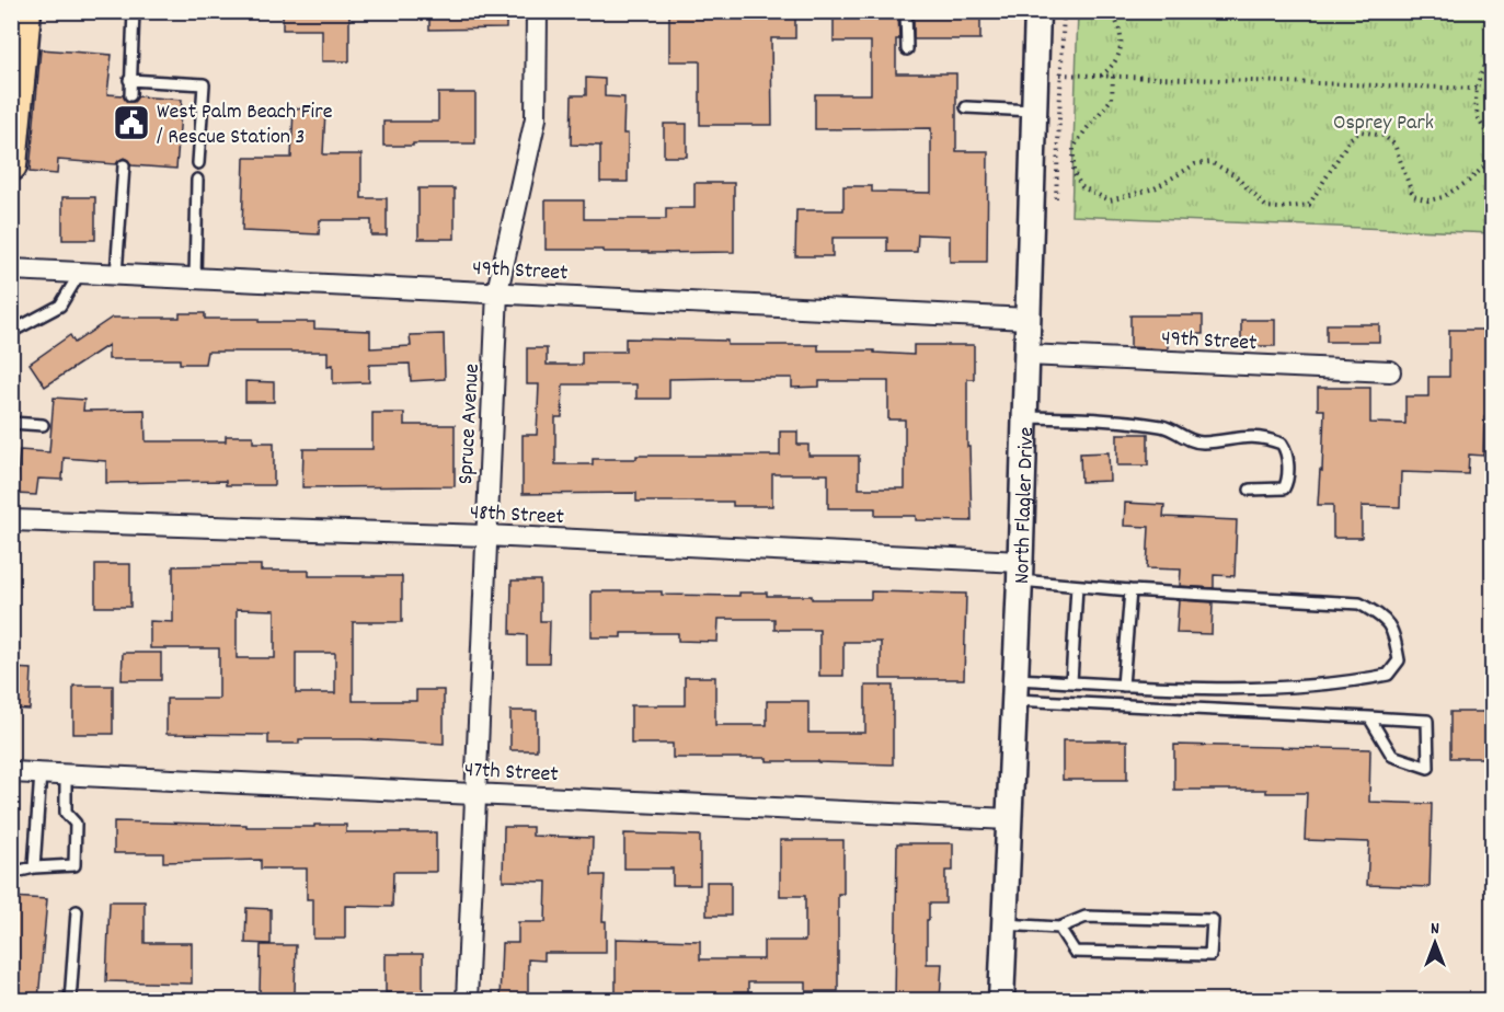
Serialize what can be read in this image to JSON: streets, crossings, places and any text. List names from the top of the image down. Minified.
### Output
{"streets":{"street":["49th Street","Spruce Avenue","North Flagler Drive","48th Street","47th Street"]},"crossings":[["49th Street","Spruce Avenue"],["49th Street","North Flagler Drive"],["Spruce Avenue","48th Street"],["Spruce Avenue","47th Street"],["North Flagler Drive","48th Street"],["North Flagler Drive","47th Street"]],"parks":["Osprey Park"],"places":{"public building":["West Palm Beach Fire / Rescue Station 3"]},"north":"top"}
